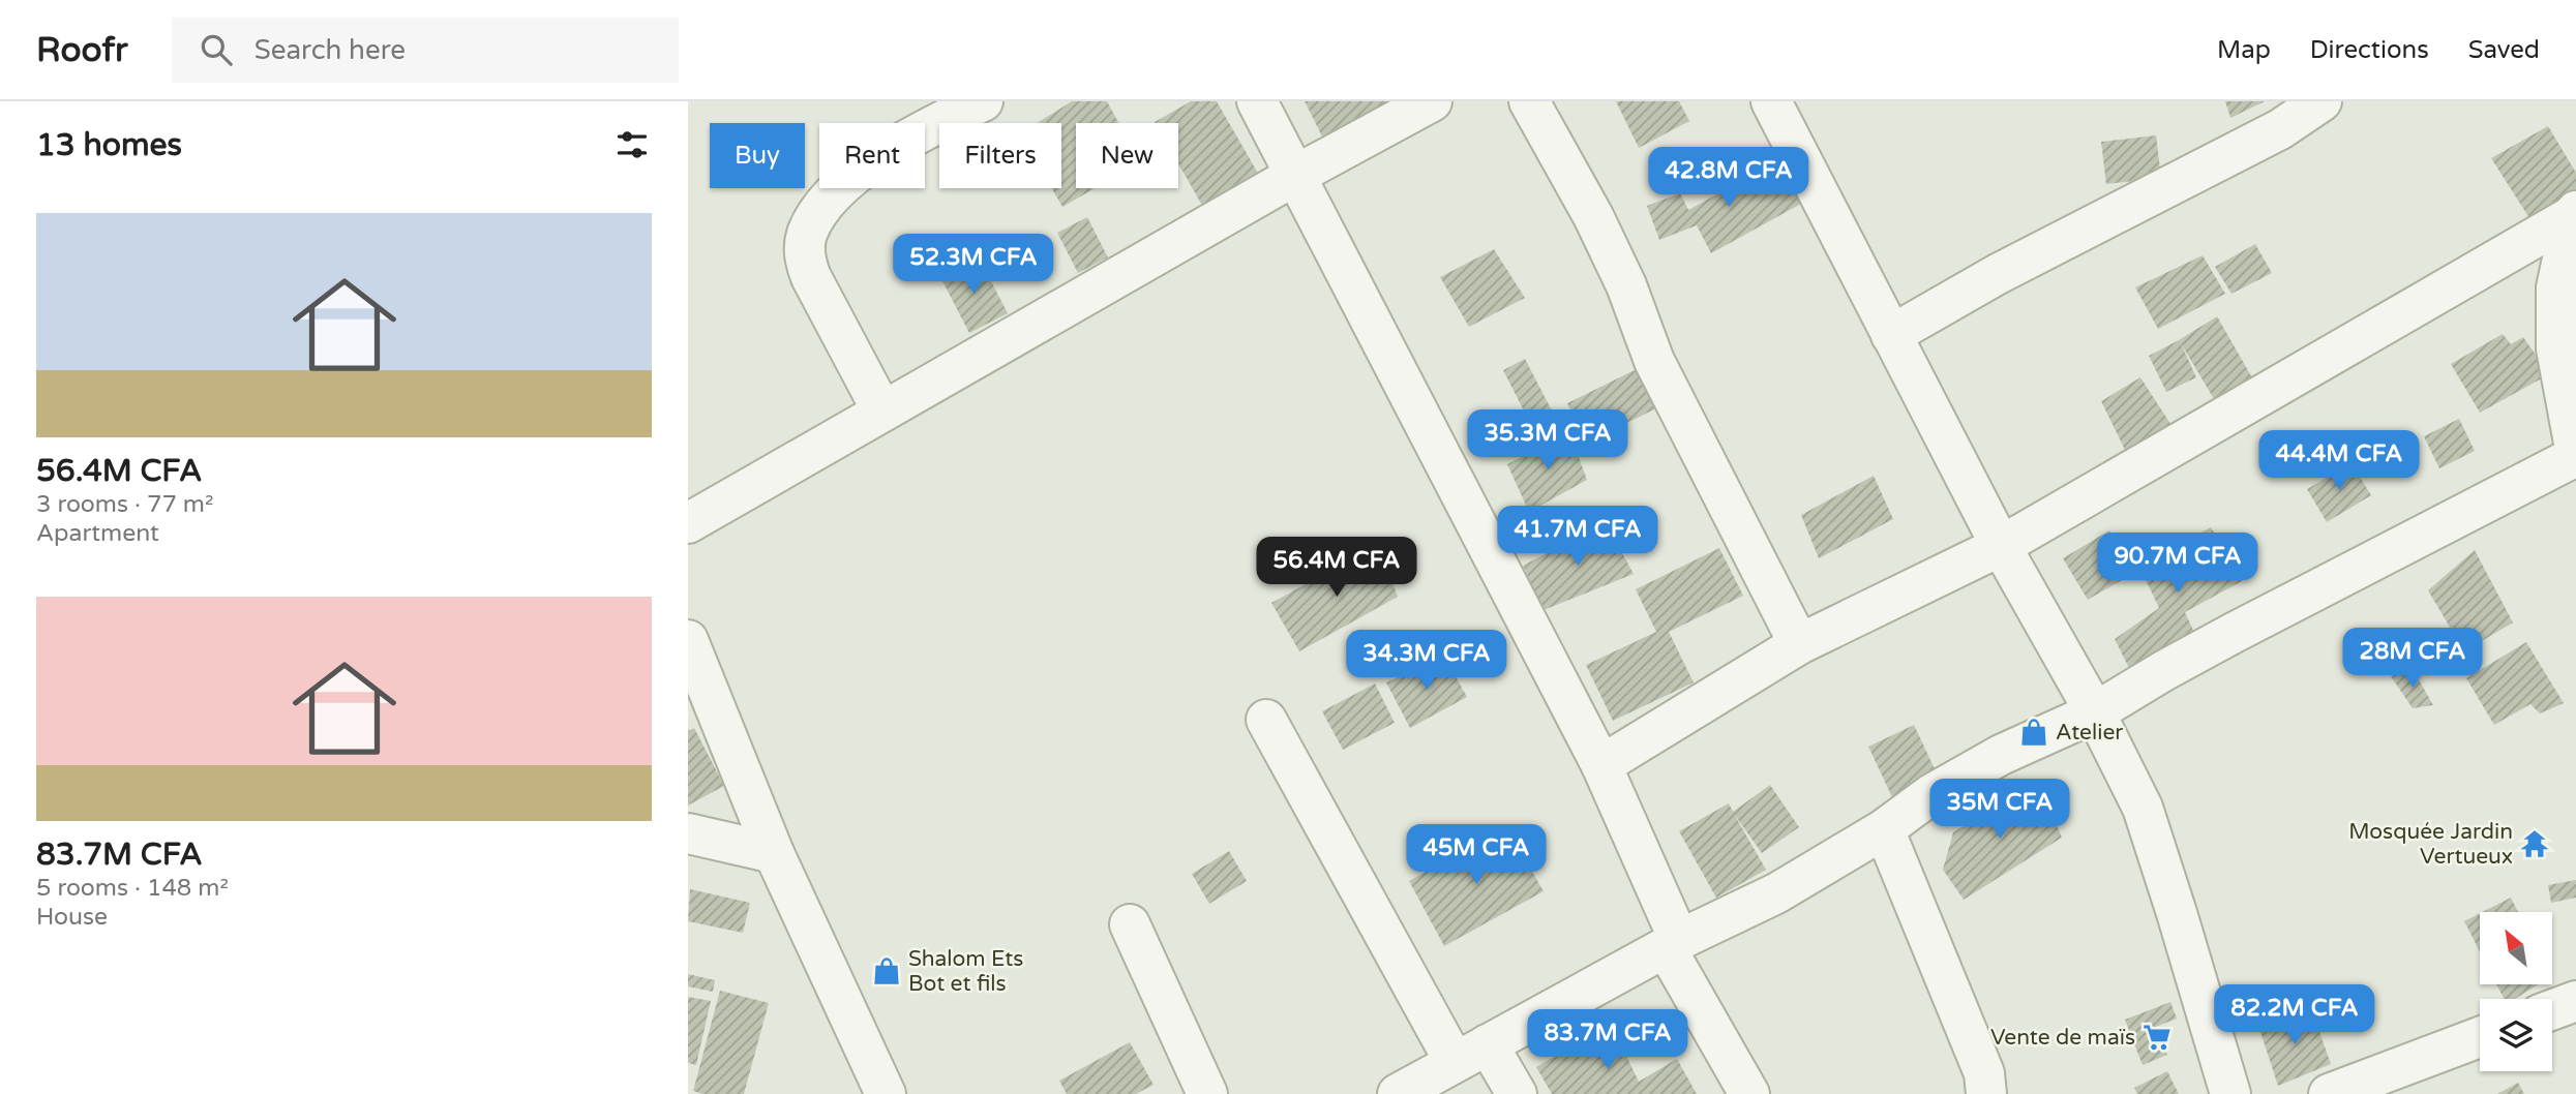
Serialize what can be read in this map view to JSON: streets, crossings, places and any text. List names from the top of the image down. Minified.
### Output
{"places":{"shop":["Atelier","Shalom Ets Bot et fils"],"temple":["Mosquée Jardin Vertueux"],"supermarket":["Vente de maïs"]},"north":"top left","page":{"header":"Roofr","search":"Search here","nav":["Map","Directions","Saved"],"heading":"13 homes","chip":["Buy","Rent","Filters","New"],"price":["42.8M CFA","52.3M CFA","35.3M CFA","44.4M CFA","41.7M CFA","90.7M CFA","56.4M CFA","28M CFA","34.3M CFA","35M CFA","45M CFA","82.2M CFA","83.7M CFA"],"list":[{"name":"56.4M CFA","note":"3 rooms · 77 m² · Apartment"},{"name":"83.7M CFA","note":"5 rooms · 148 m² · House"}]}}
